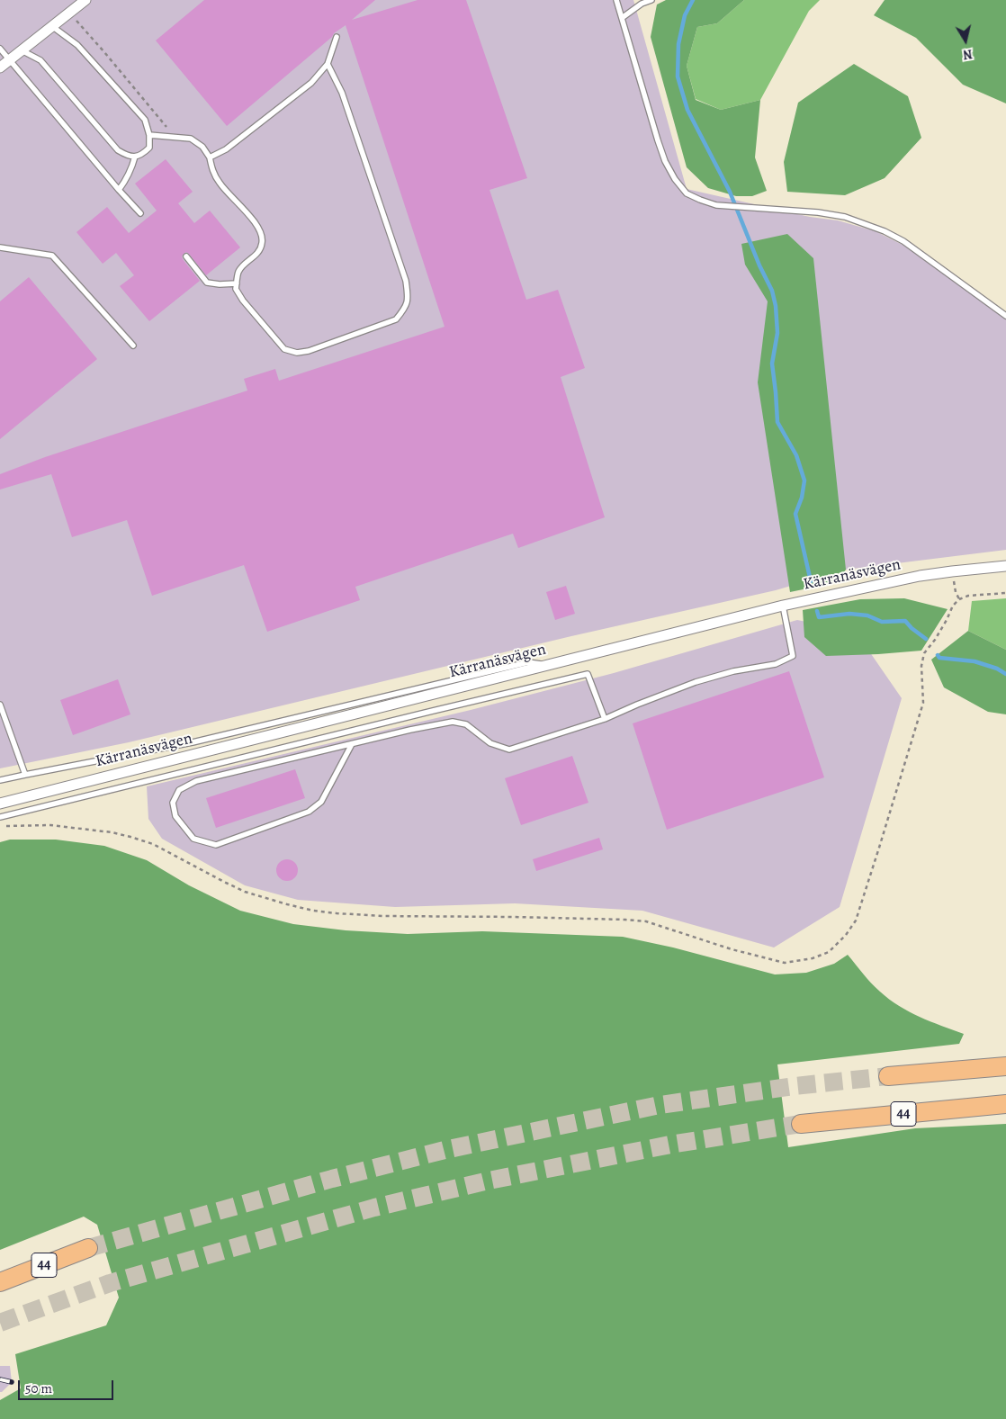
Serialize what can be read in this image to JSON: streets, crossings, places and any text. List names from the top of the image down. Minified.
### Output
{"streets":{"highway":["44"],"street":["Kärranäsvägen"]},"scale_bar":"50 m","north":"bottom"}
